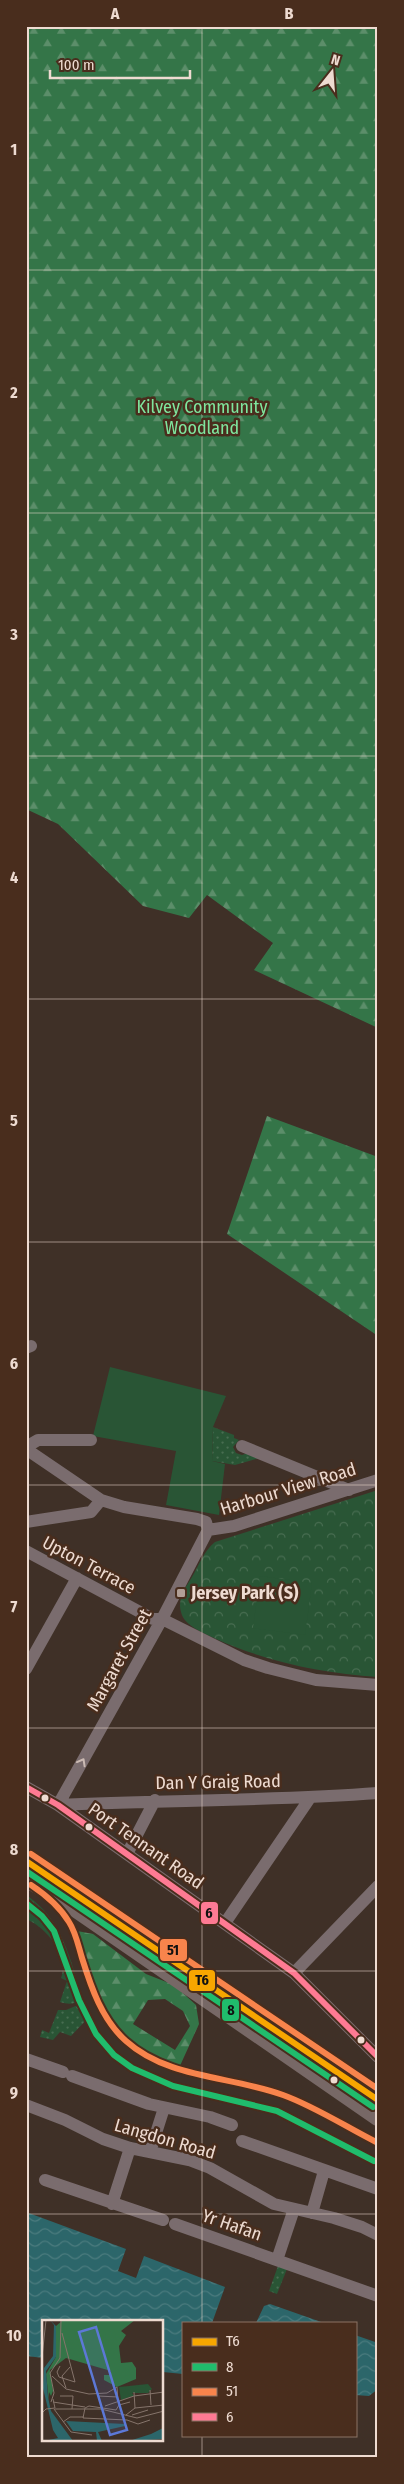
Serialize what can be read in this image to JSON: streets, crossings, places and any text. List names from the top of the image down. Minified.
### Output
{"streets":{"street":["Harbour View Road","Upton Terrace","Margaret Street","Dan Y Graig Road","Port Tennant Road","Langdon Road","Yr Hafan"]},"crossings":[["Harbour View Road","Margaret Street"],["Upton Terrace","Margaret Street"],["Margaret Street","Dan Y Graig Road"],["Margaret Street","Port Tennant Road"],["Dan Y Graig Road","Port Tennant Road"],["Langdon Road","Yr Hafan"]],"parks":["Kilvey Community Woodland"],"places":{"transit":["Jersey Park (S)"]},"lines":["transit line 6","transit line 51","transit line T6","transit line 8"],"legend":["T6","8","51","6"],"scale_bar":"100 m","north":"top","grid":{"columns":["A","B"],"rows":["1","2","3","4","5","6","7","8","9","10"]}}
